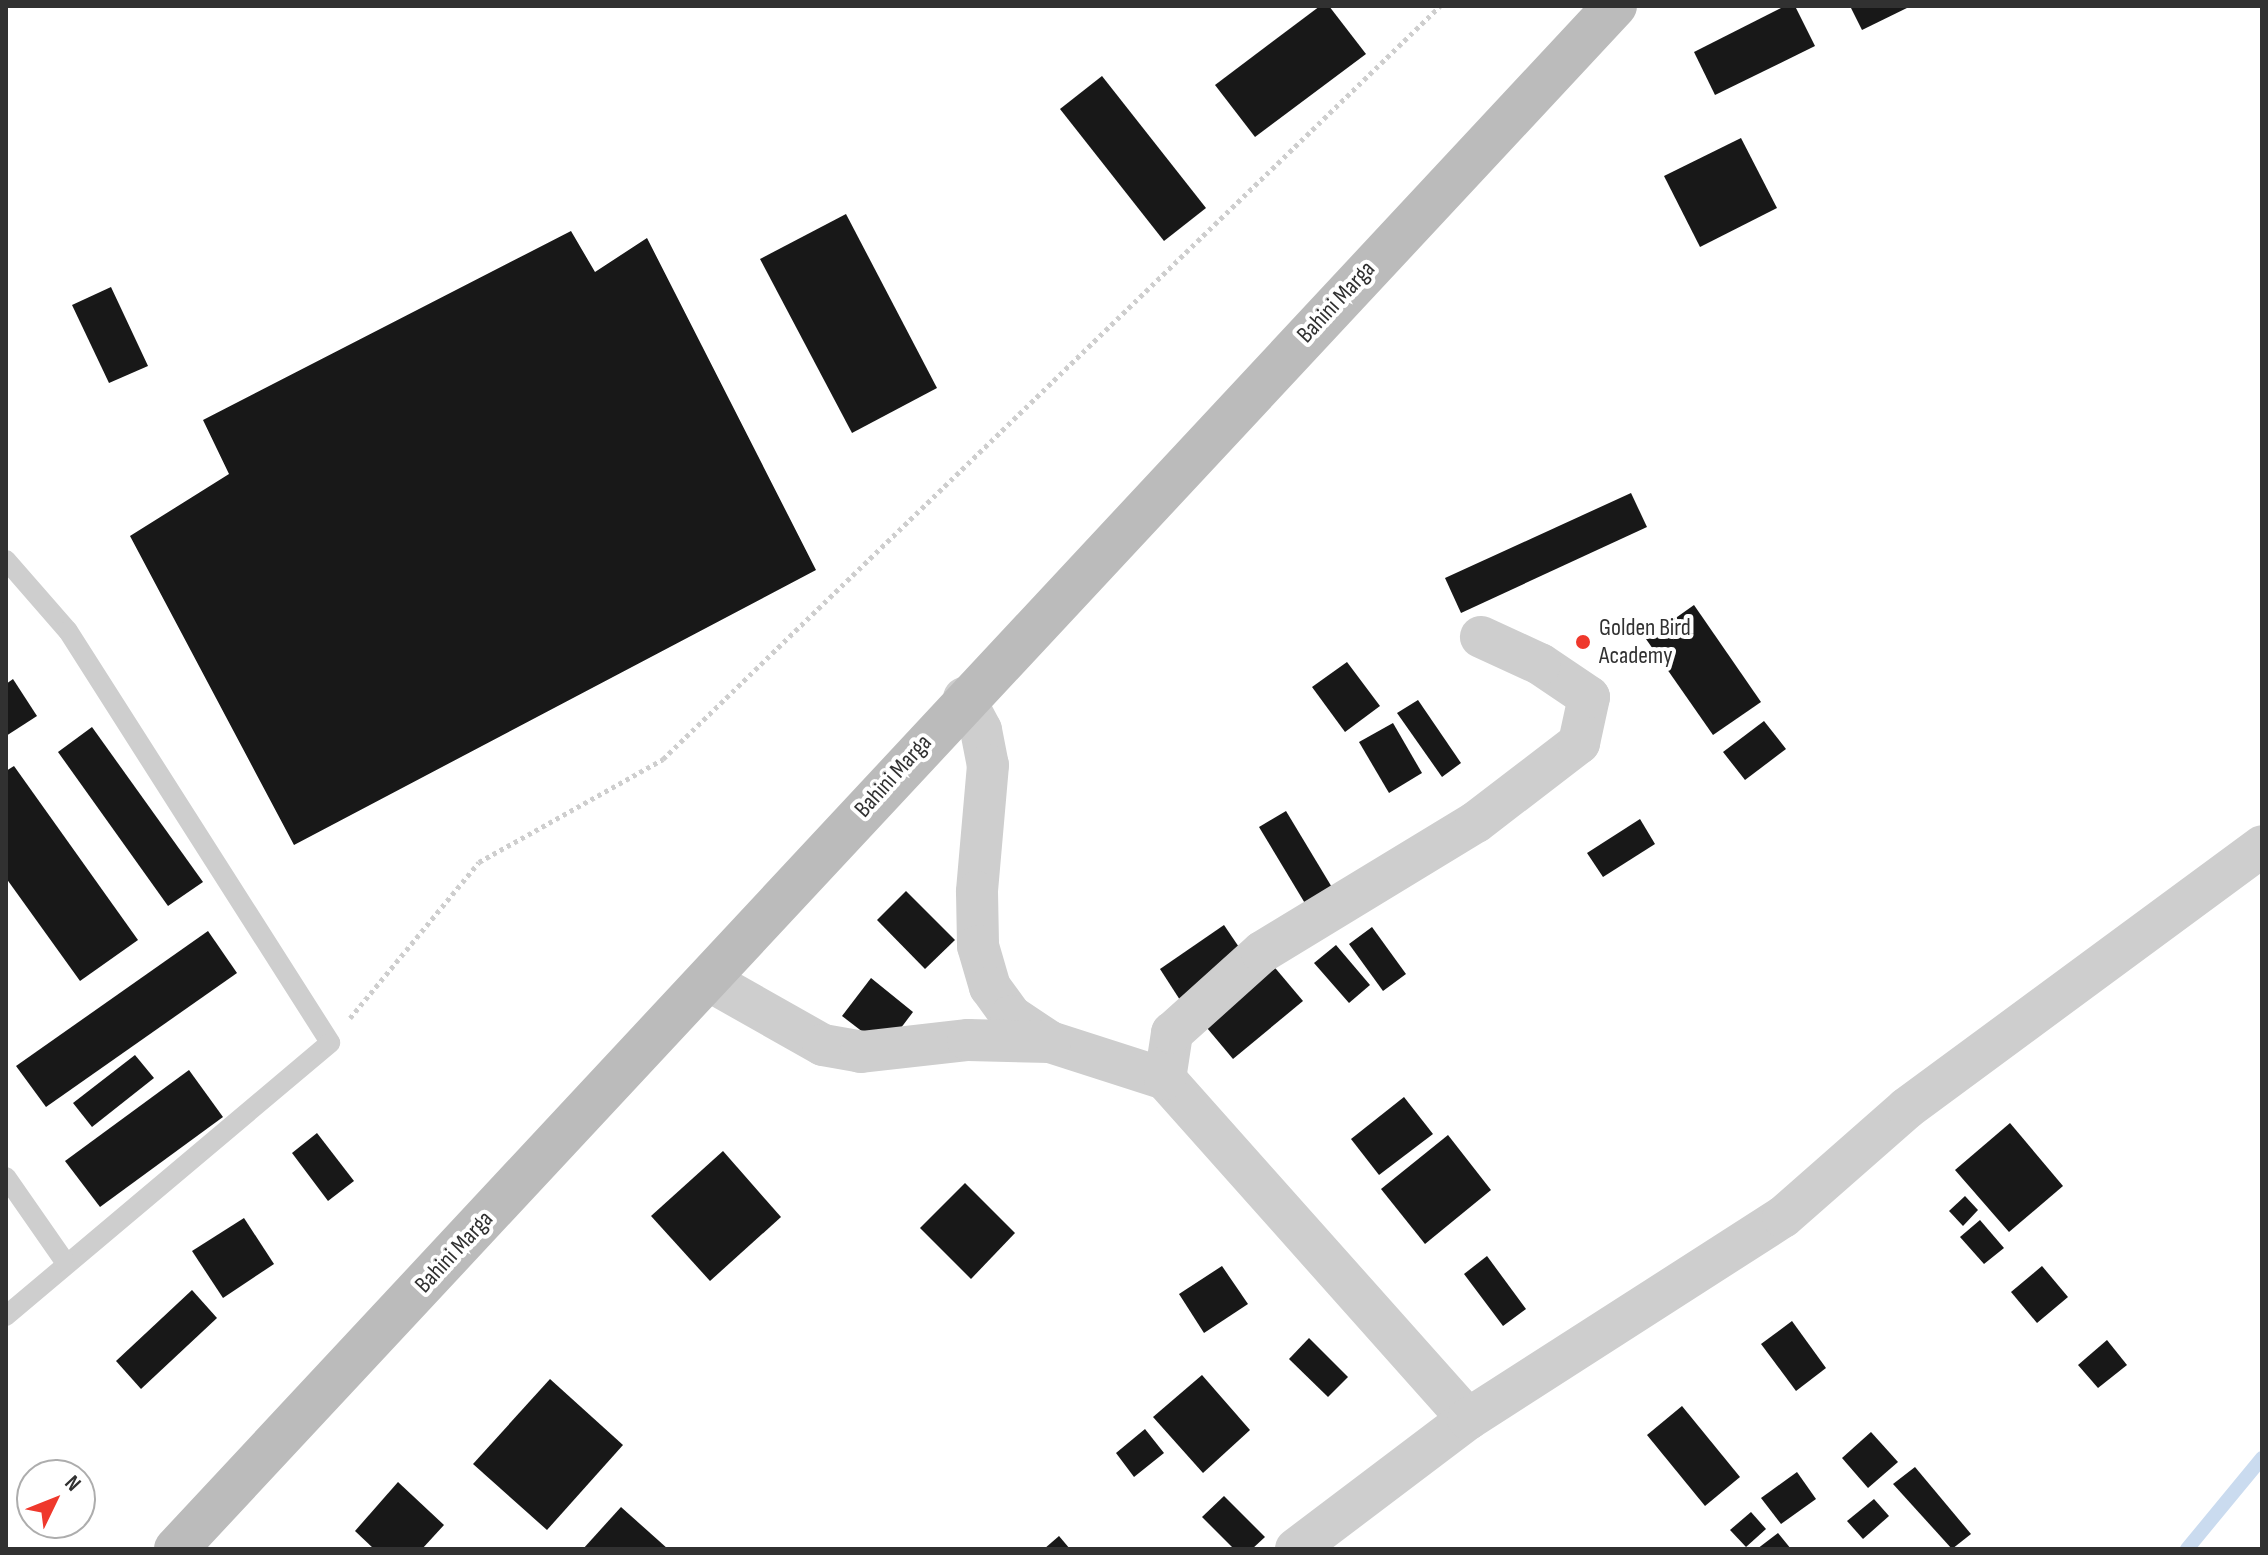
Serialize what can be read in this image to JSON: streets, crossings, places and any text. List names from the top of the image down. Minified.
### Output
{"streets":{"street":["Bahini Marga"]},"places":["Golden Bird Academy"],"north":"top right"}
